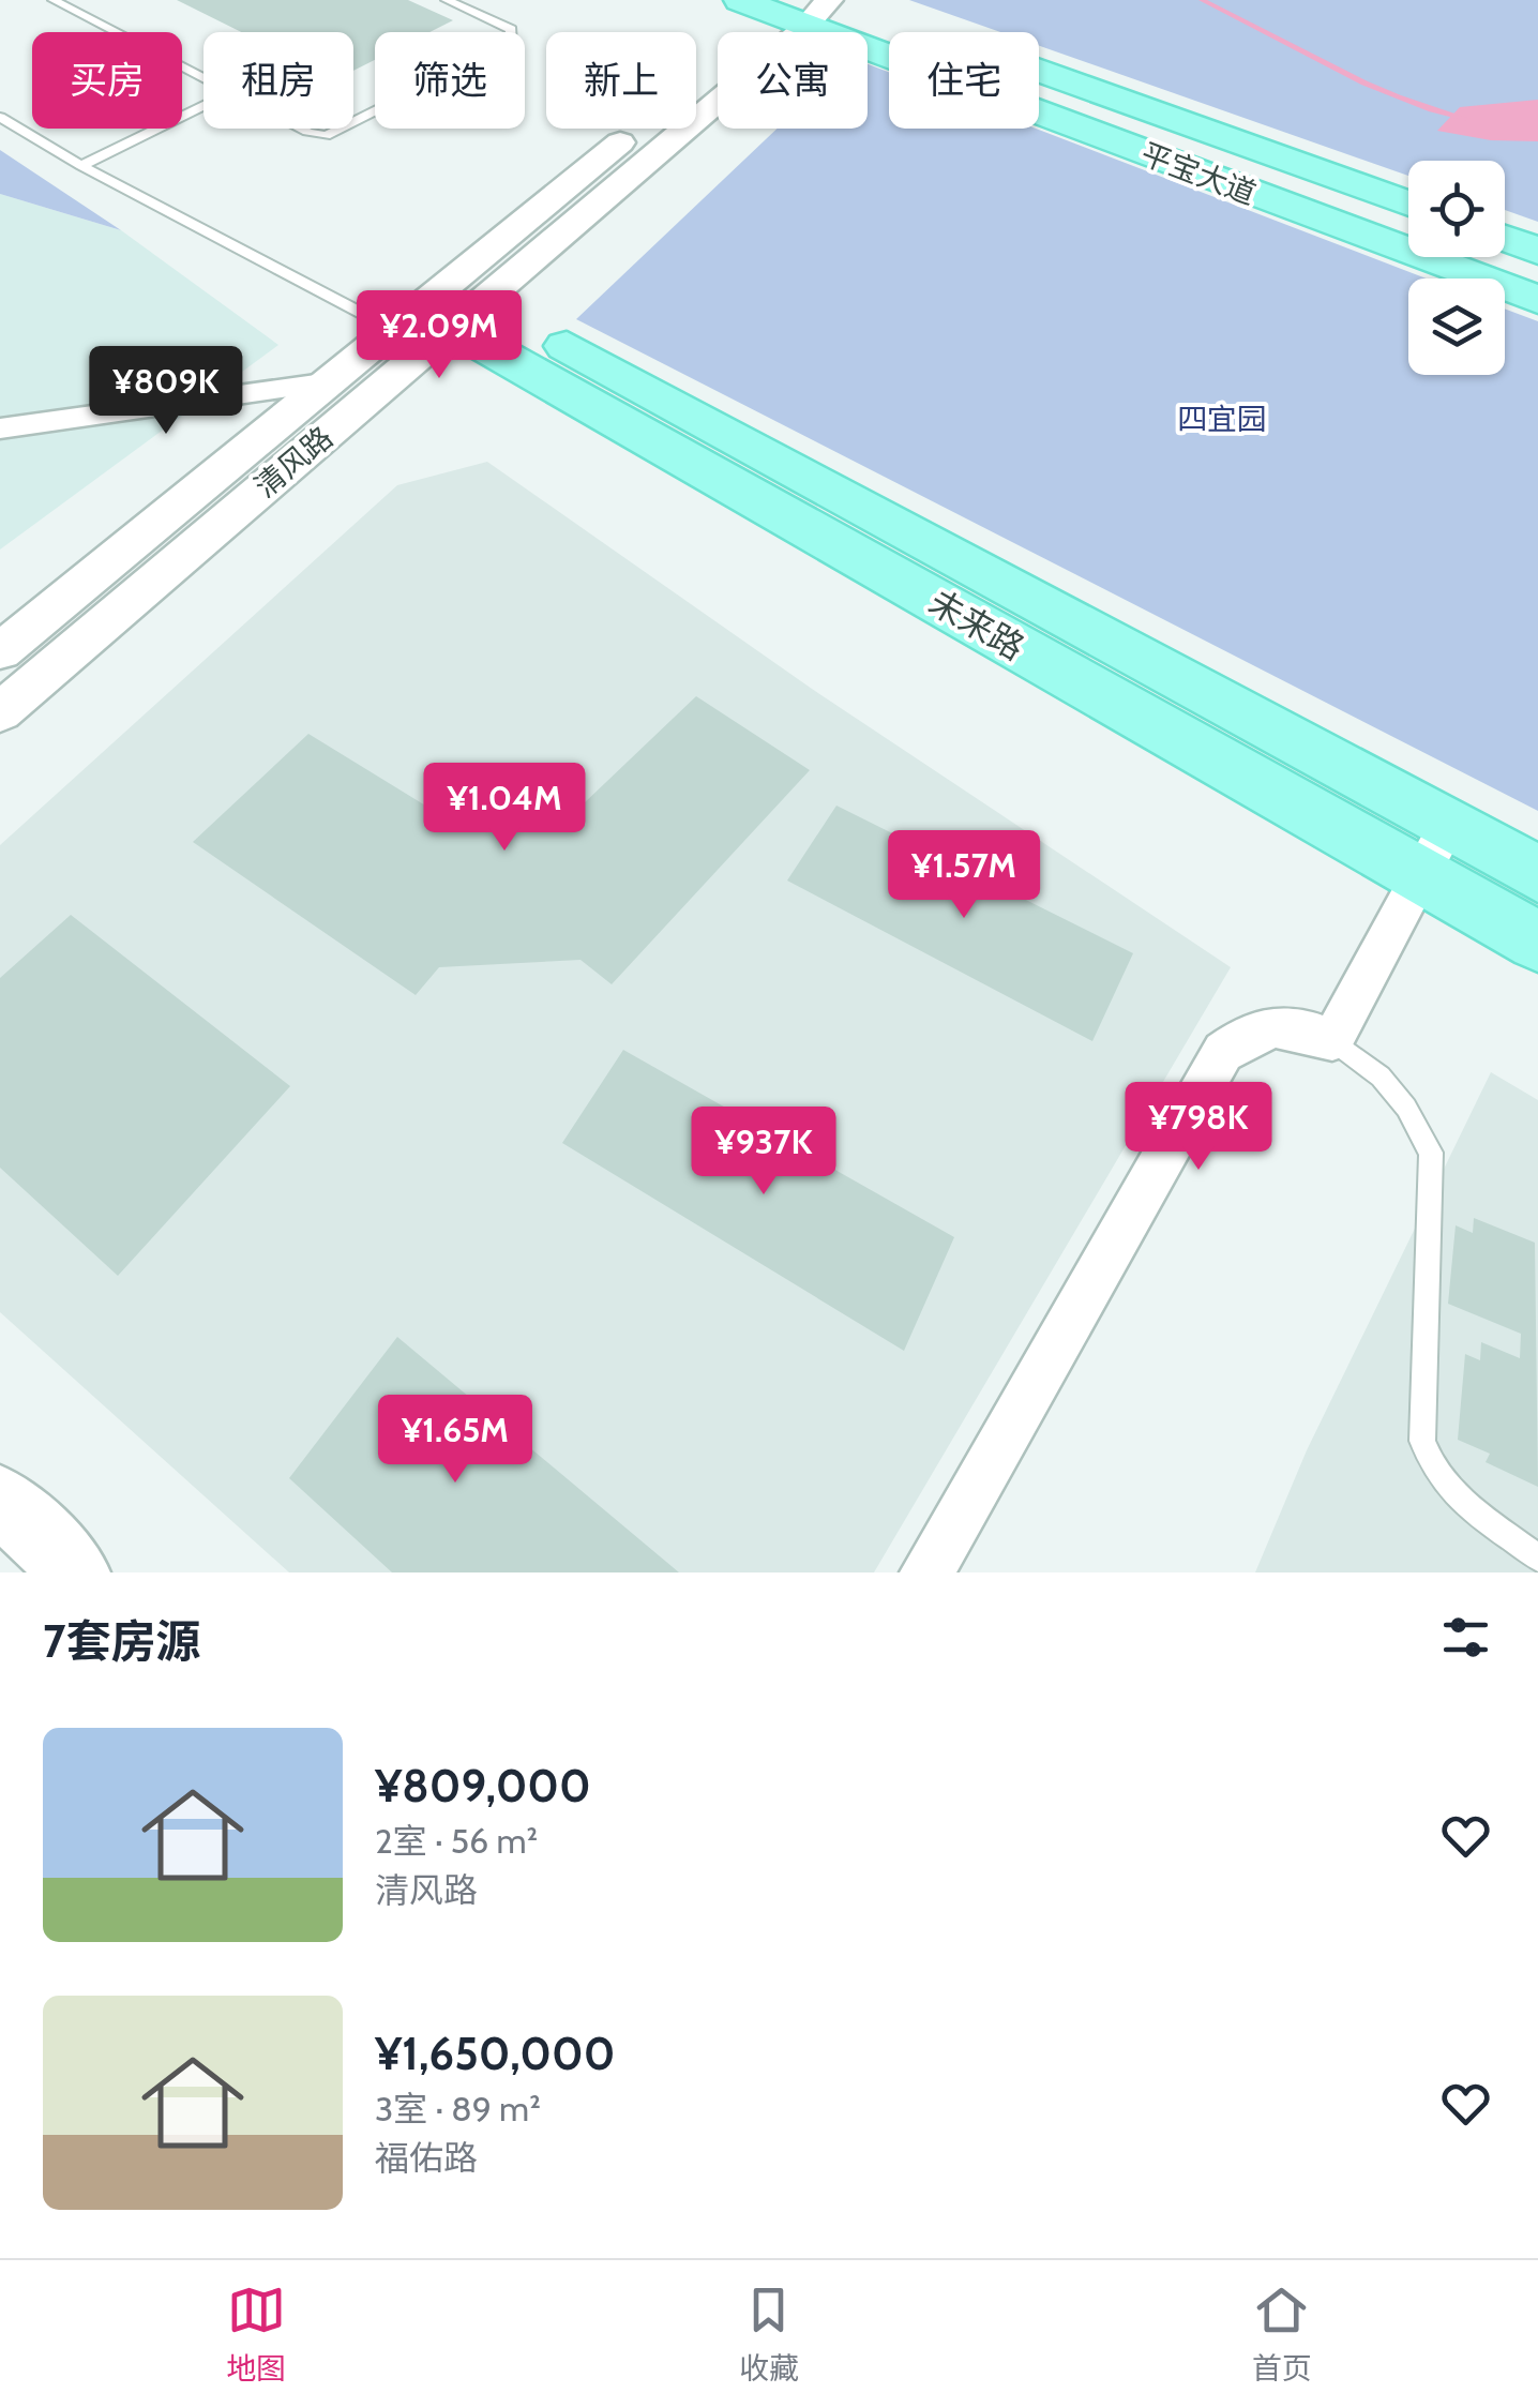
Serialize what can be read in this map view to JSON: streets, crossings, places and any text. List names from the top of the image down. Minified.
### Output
{"streets":{"main road":["平宝大道","未来路"],"street":["清风路"]},"crossings":[["平宝大道","清风路"],["清风路","未来路"]],"parks":["四宜园"],"page":{"chip":["买房","租房","筛选","新上","公寓","住宅"],"price":["¥2.09M","¥809K","¥1.04M","¥1.57M","¥798K","¥937K","¥1.65M"],"heading":"7套房源","list":[{"name":"¥809,000","note":"2室 · 56 m² · 清风路"},{"name":"¥1,650,000","note":"3室 · 89 m² · 福佑路"}],"tabs":["地图","收藏","首页"]}}
